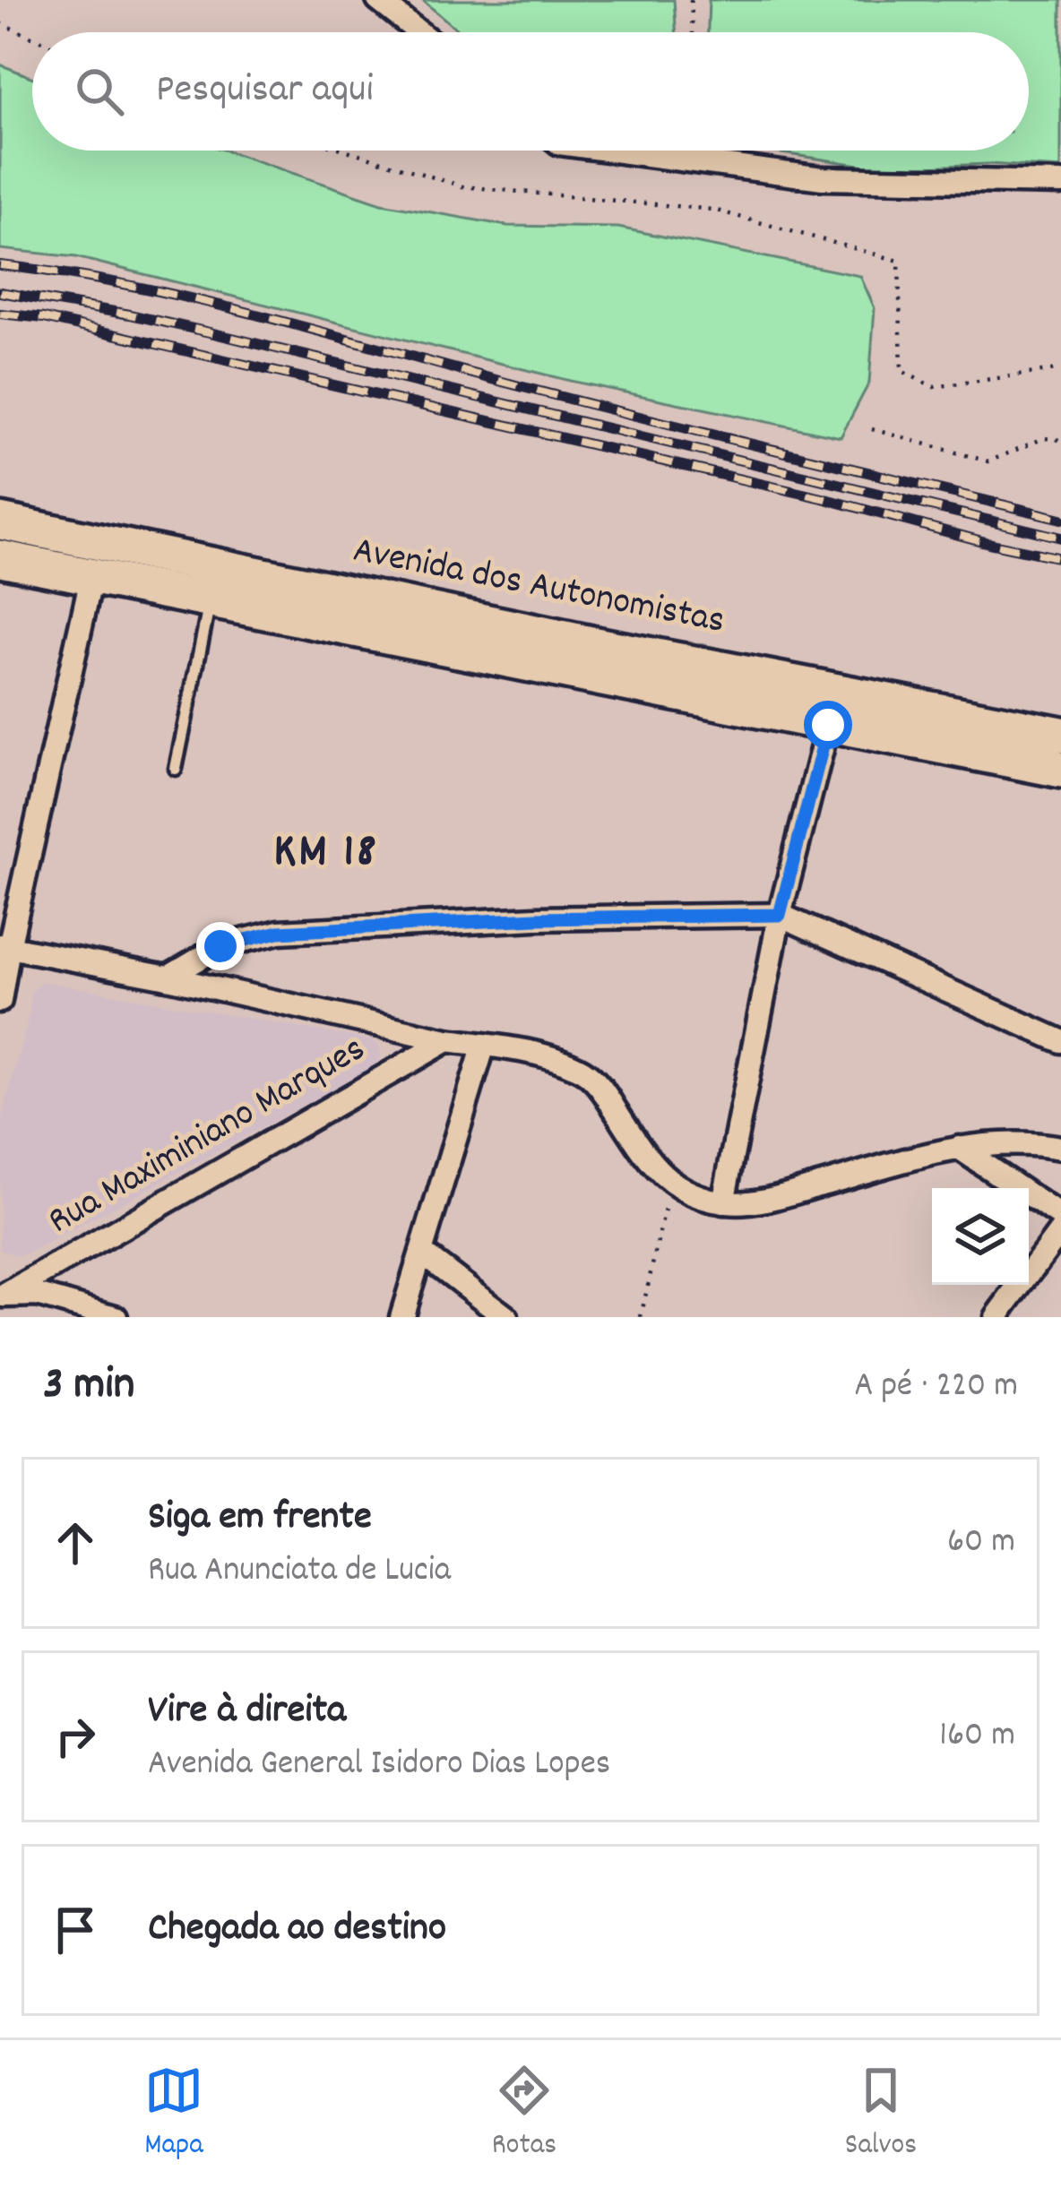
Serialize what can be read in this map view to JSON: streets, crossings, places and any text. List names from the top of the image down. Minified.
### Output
{"streets":{"main road":["Avenida dos Autonomistas"],"street":["Rua Maximiniano Marques"]},"districts":["KM 18"],"page":{"search":"Pesquisar aqui","heading":["3 min","A pé · 220 m"],"list":[["Siga em frente","Rua Anunciata de Lucia","60 m"],["Vire à direita","Avenida General Isidoro Dias Lopes","160 m"],"Chegada ao destino"],"nav":["Mapa","Rotas","Salvos"]}}
